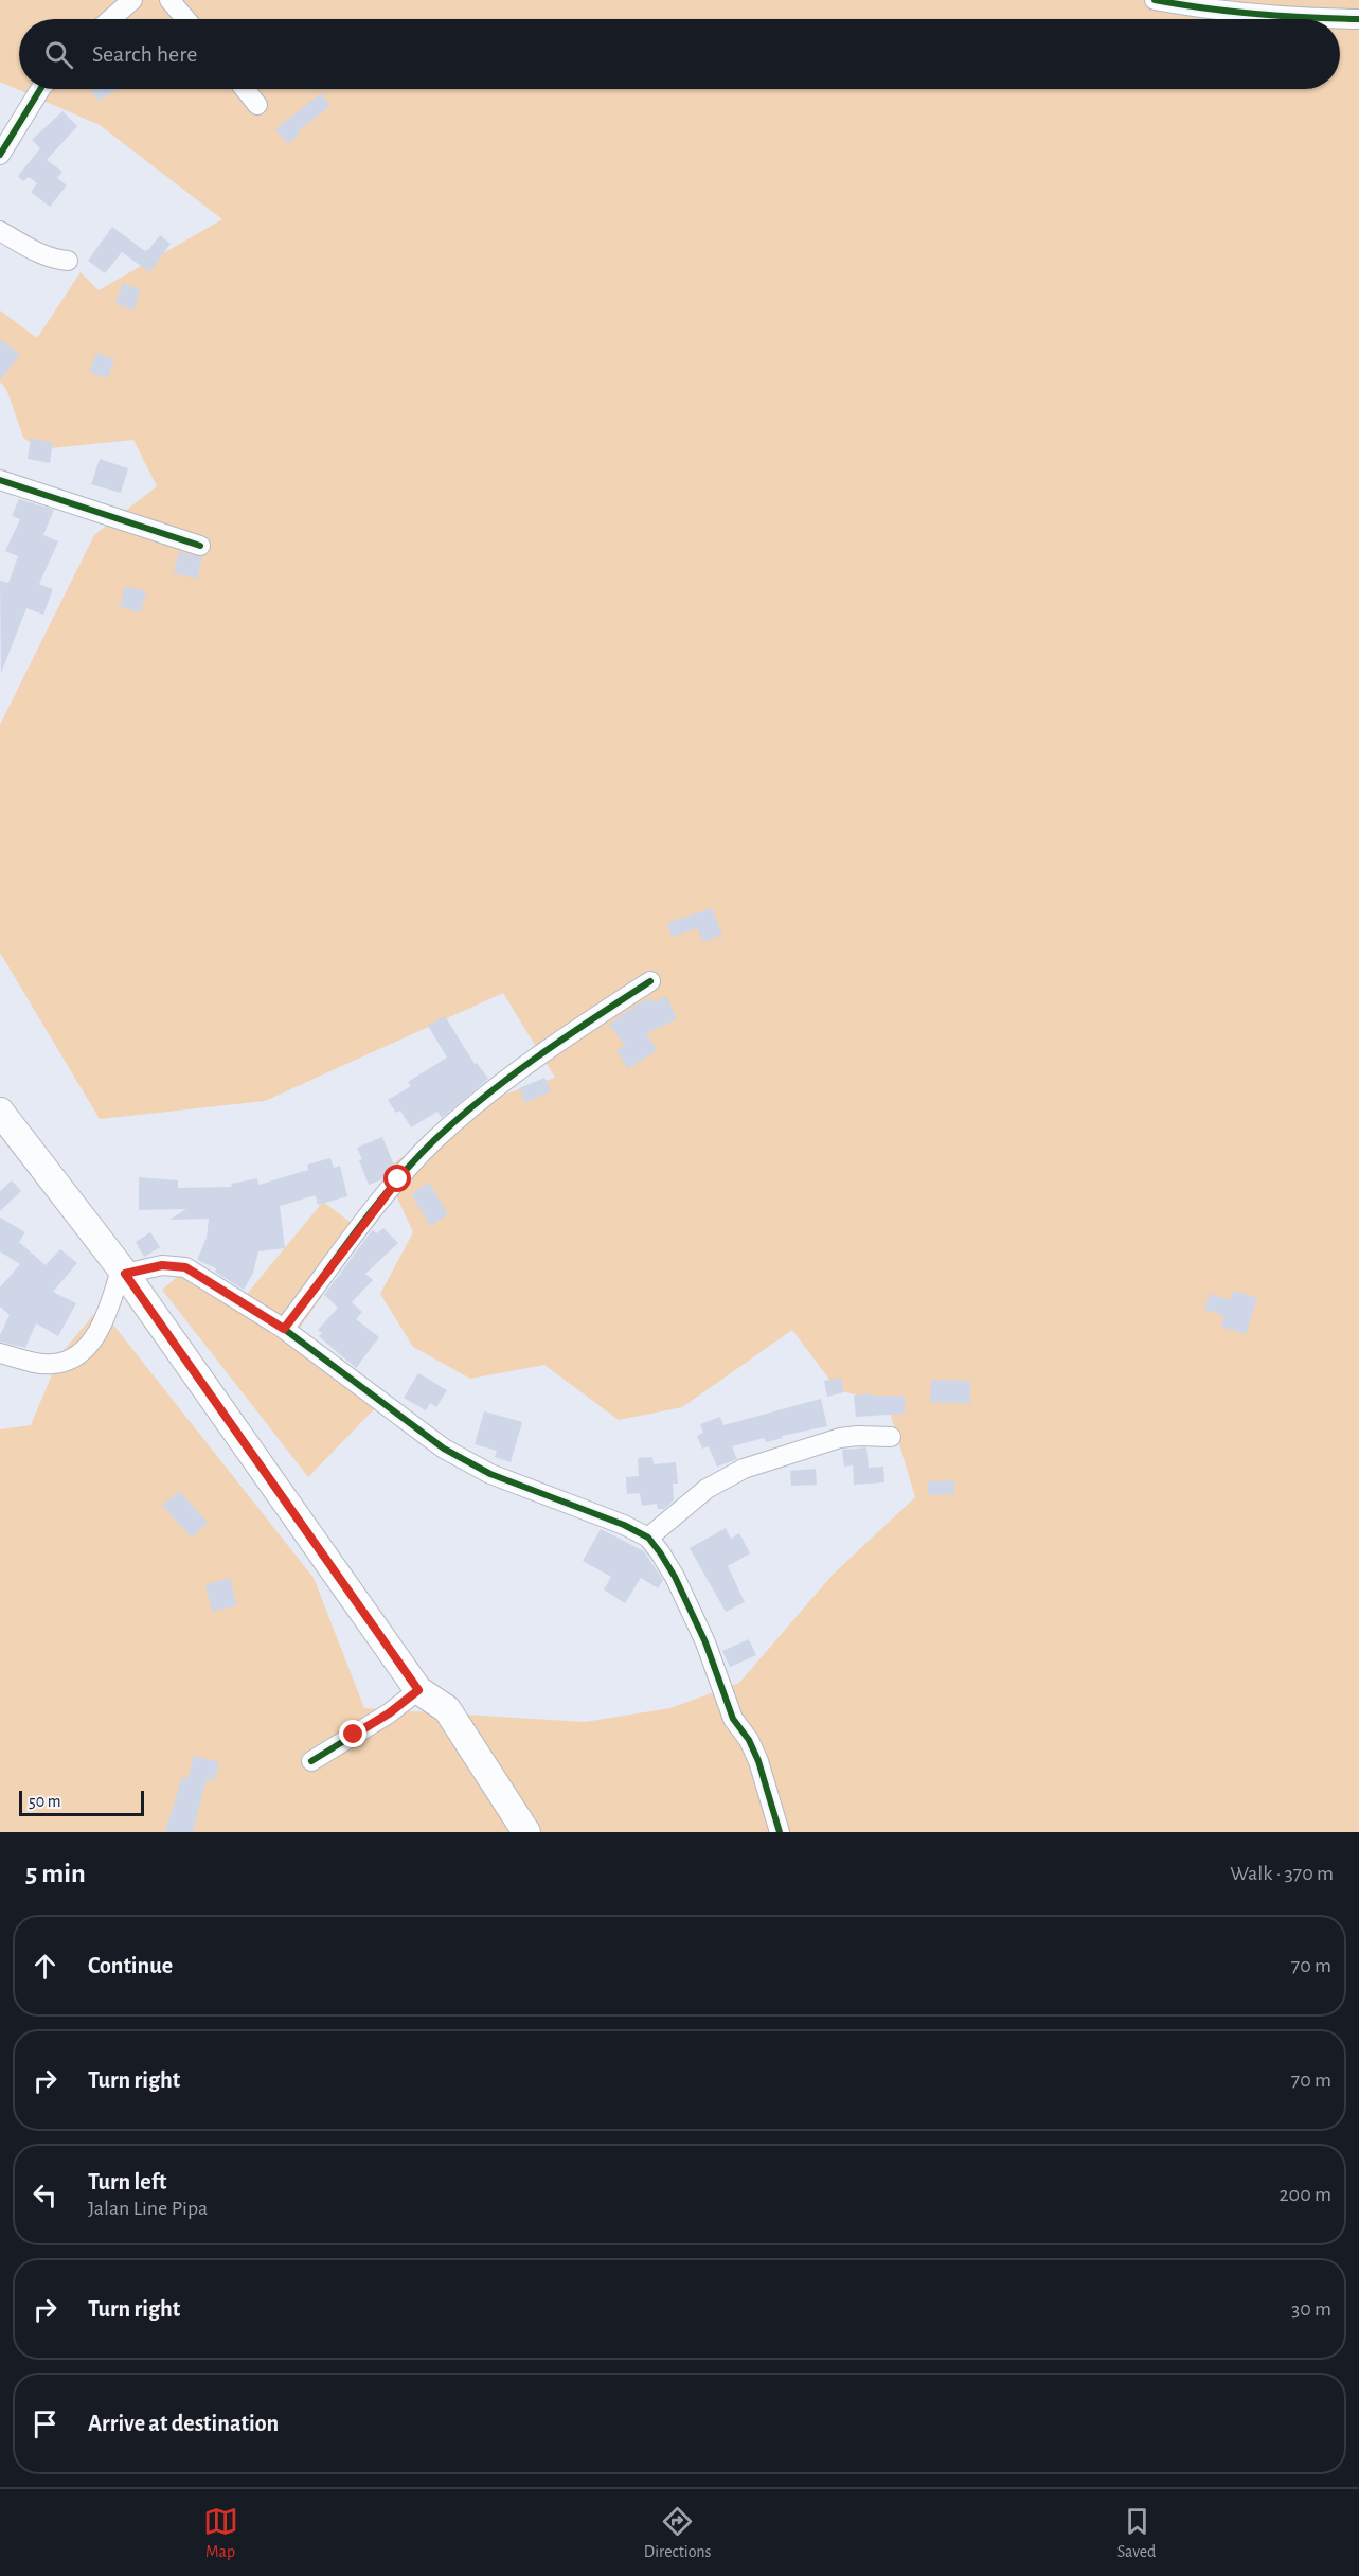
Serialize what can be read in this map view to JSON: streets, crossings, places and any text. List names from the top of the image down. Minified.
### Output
{"scale_bar":"50 m","page":{"search":"Search here","scale":"50 m","heading":["5 min","Walk · 370 m"],"list":[["Continue","70 m"],["Turn right","70 m"],["Turn left","Jalan Line Pipa","200 m"],["Turn right","30 m"],"Arrive at destination"],"nav":["Map","Directions","Saved"]}}
